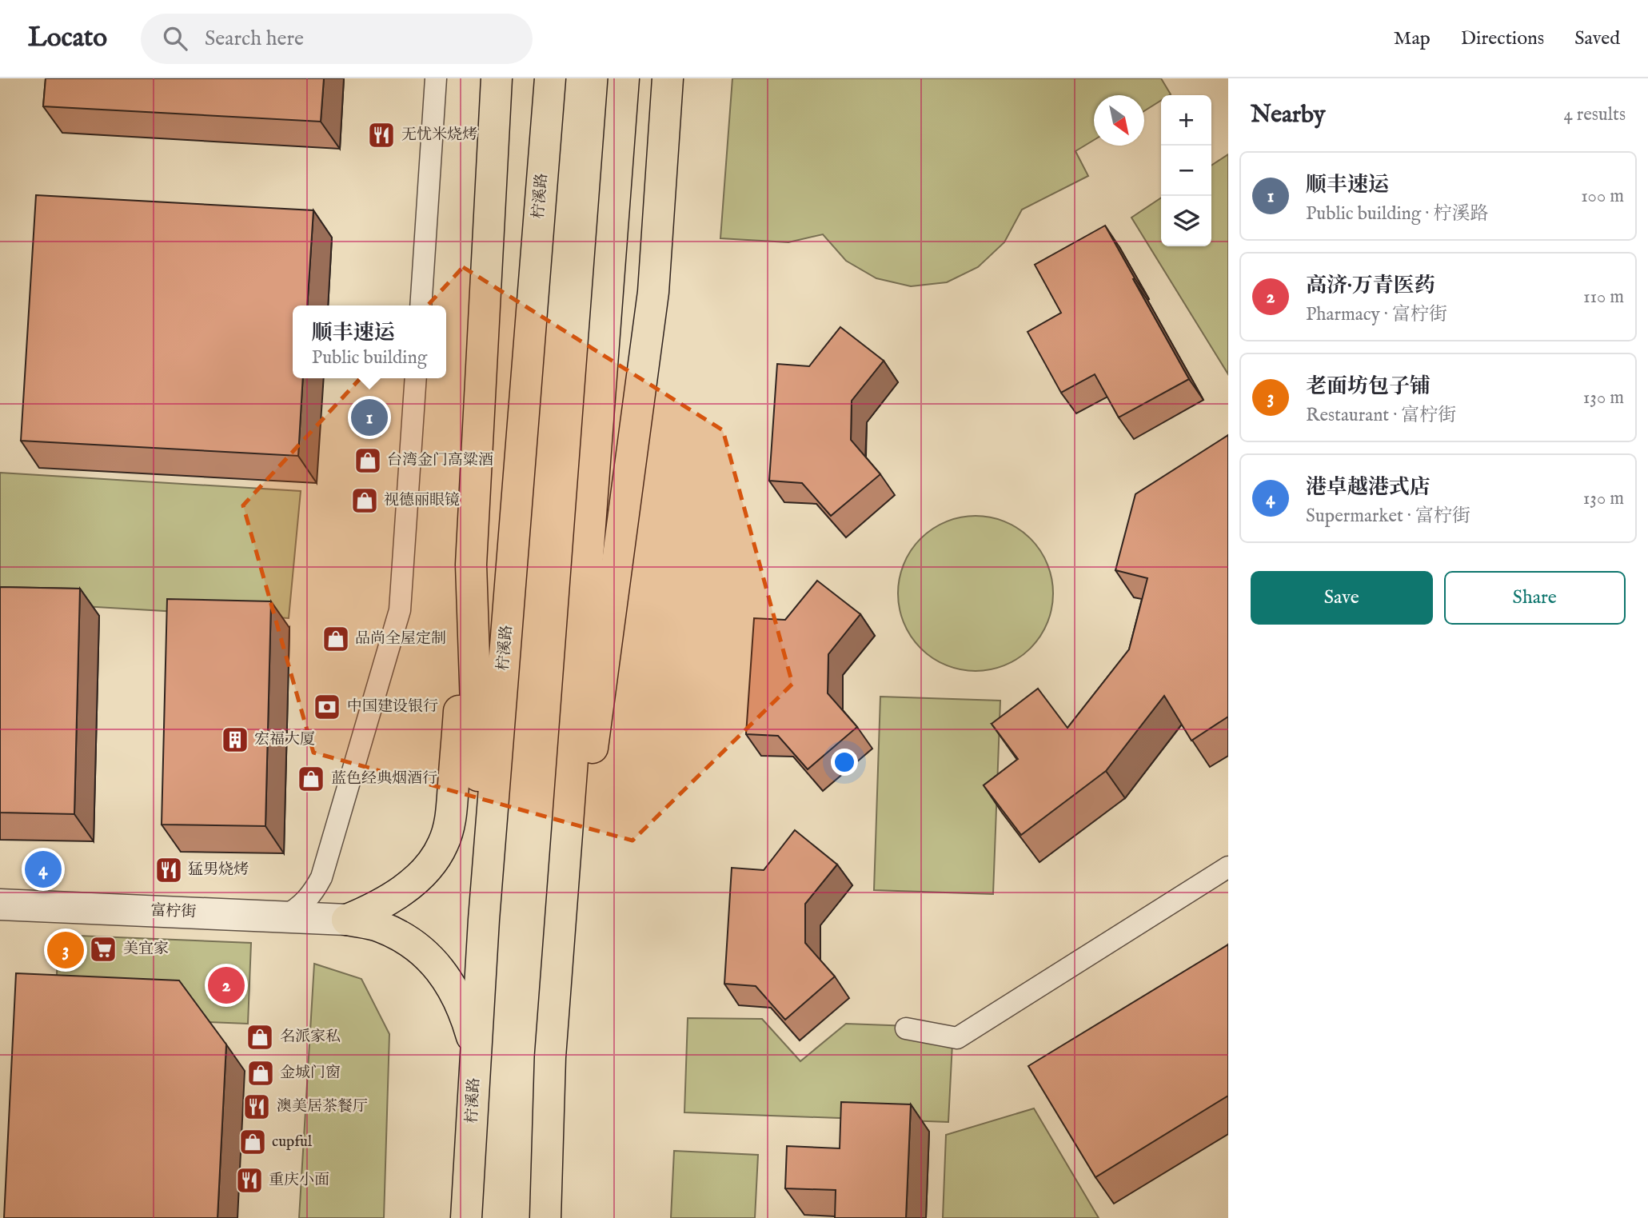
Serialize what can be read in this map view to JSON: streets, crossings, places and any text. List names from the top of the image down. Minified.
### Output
{"streets":{"main road":["柠溪路"],"street":["富柠街"]},"places":{"restaurant":["无忧米烧烤","猛男烧烤","澳美居茶餐厅","重庆小面"],"shop":["台湾金门高粱酒","视德丽眼镜","品尚全屋定制","蓝色经典烟酒行","名派家私","金城门窗","cupful"],"bank":["中国建设银行"],"building":["宏福大厦"],"supermarket":["美宜家"]},"north":"bottom right","page":{"header":"Locato","search":"Search here","nav":["Map","Directions","Saved"],"heading":["Nearby","4 results"],"map_buttons":["+","−"],"list":[{"mark":"1","name":"顺丰速运","note":"Public building · 柠溪路","value":"100 m"},{"mark":"2","name":"高济·万青医药","note":"Pharmacy · 富柠街","value":"110 m"},{"mark":"3","name":"老面坊包子铺","note":"Restaurant · 富柠街","value":"130 m"},{"mark":"4","name":"港卓越港式店","note":"Supermarket · 富柠街","value":"130 m"}],"popup":["顺丰速运","Public building"],"pins":["1","4","3","2"],"buttons":["Save","Share"]}}
